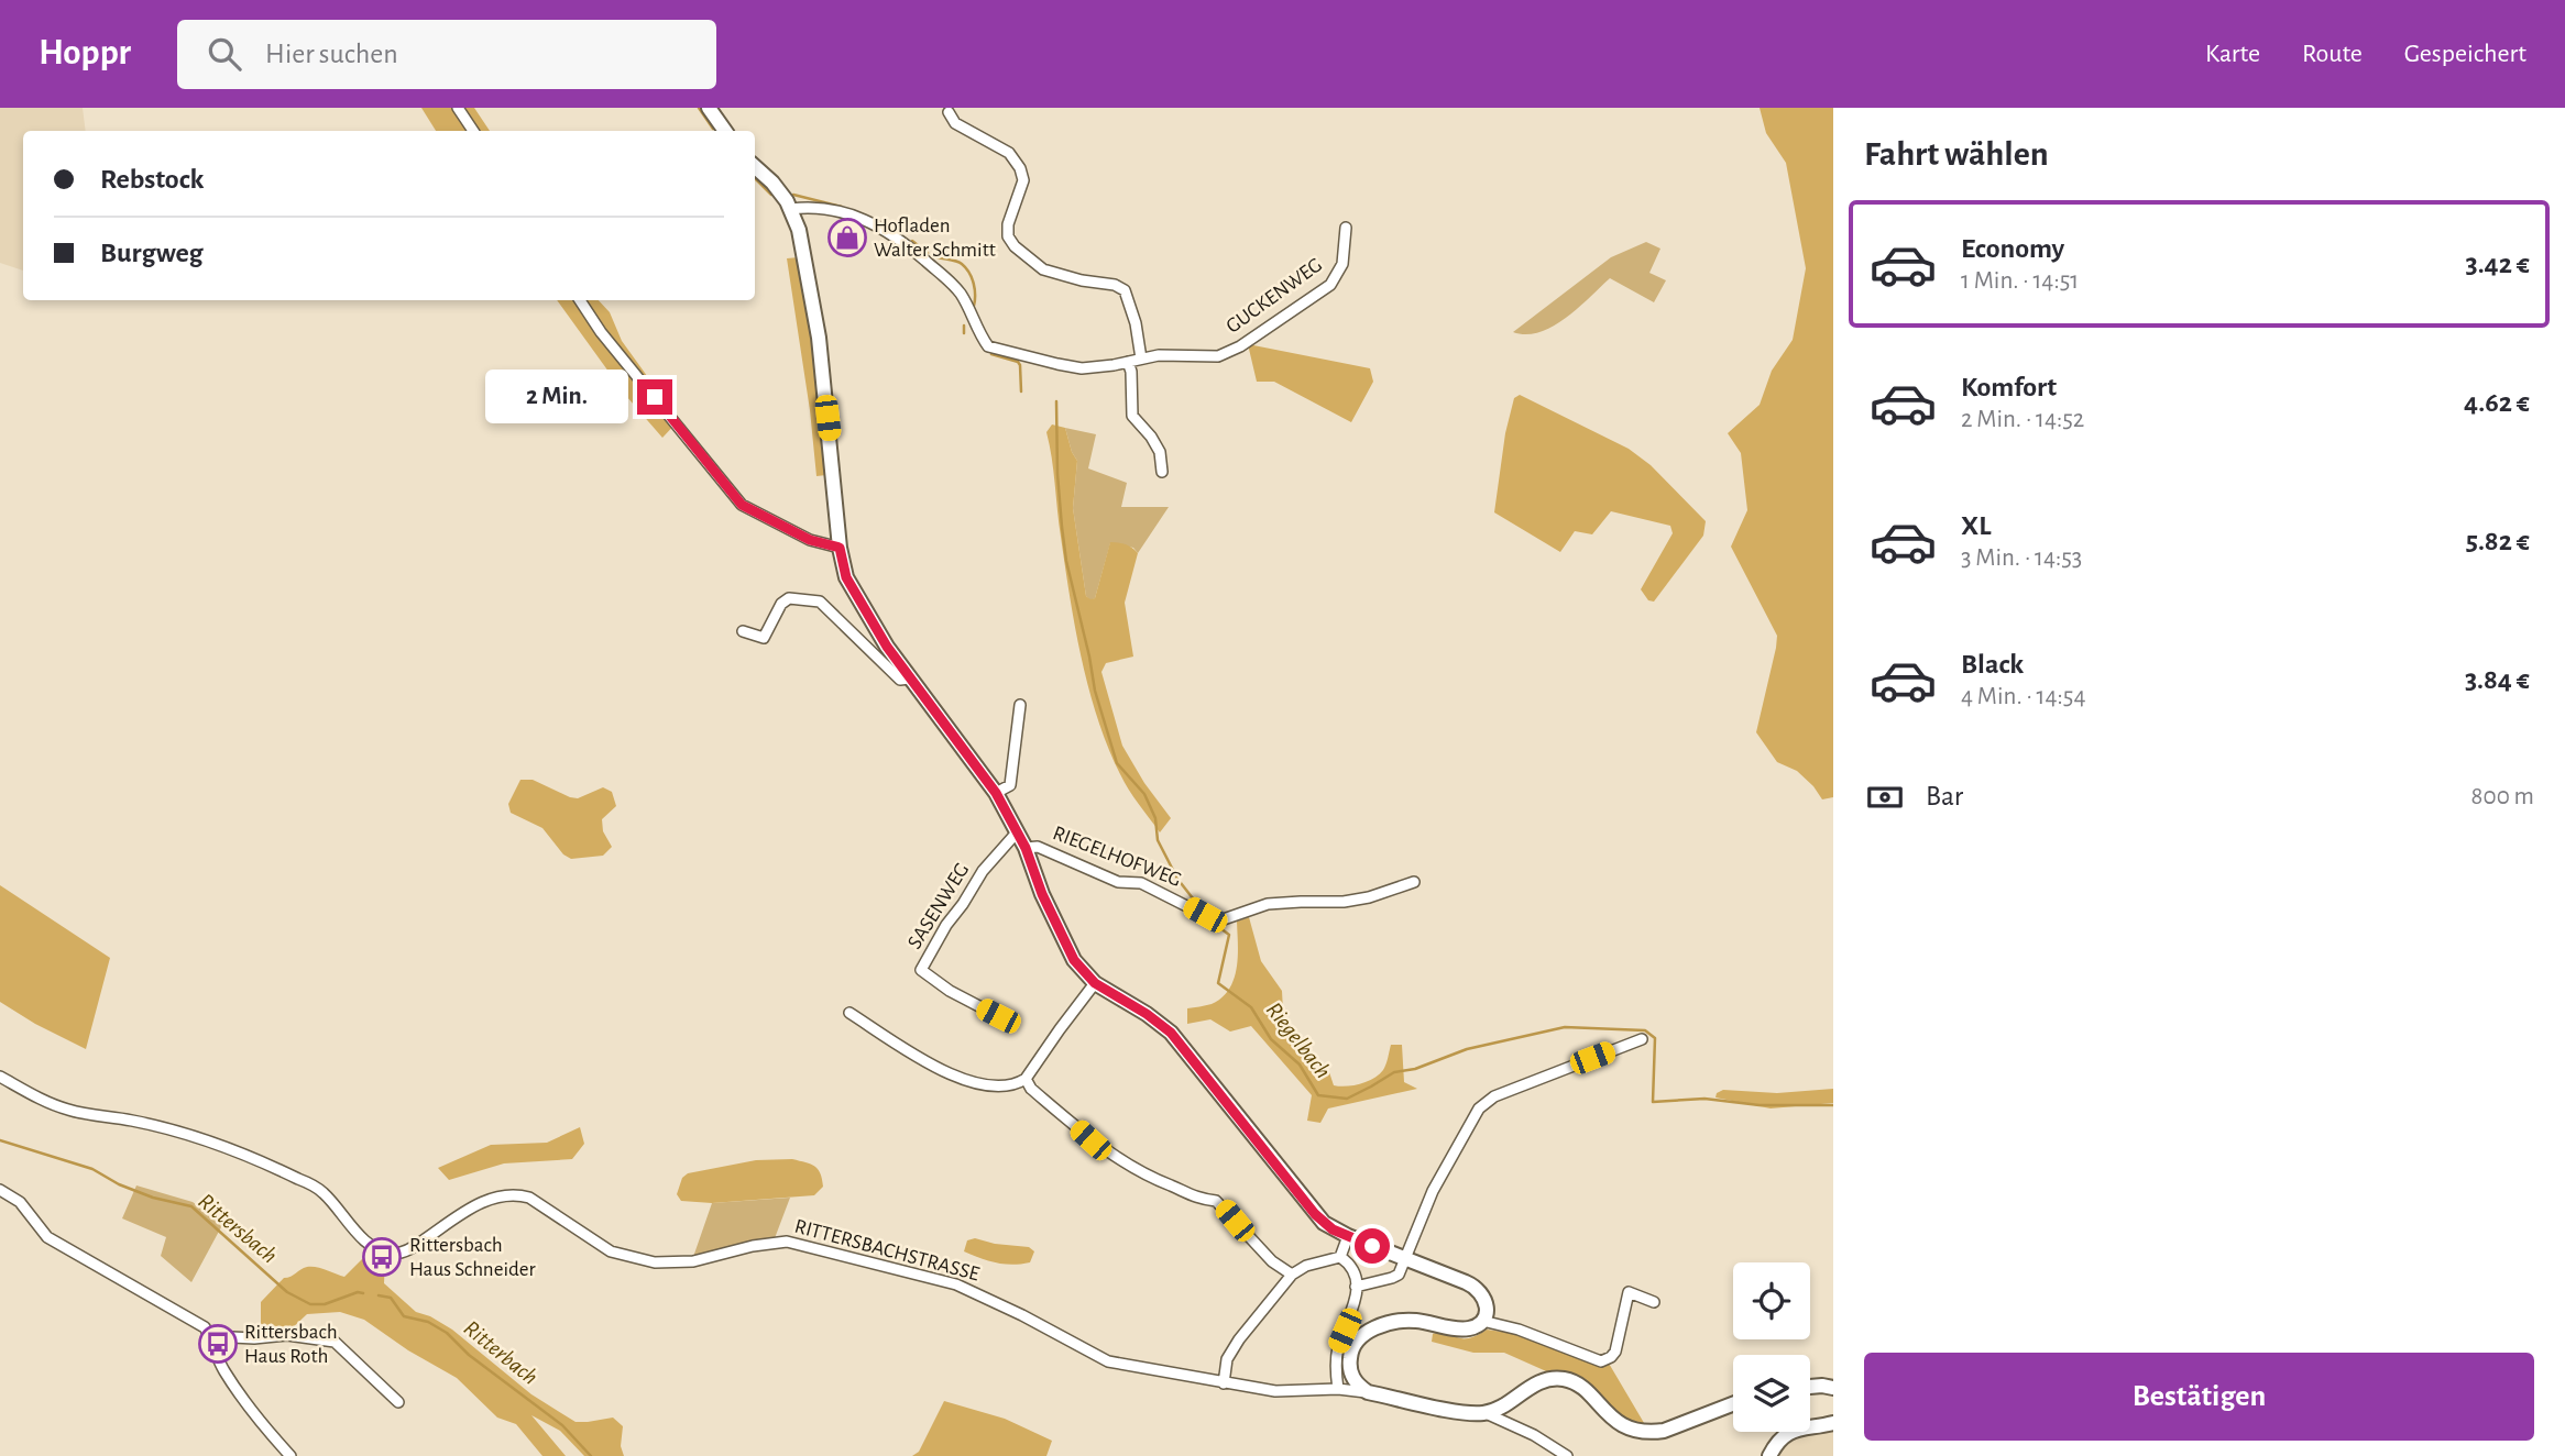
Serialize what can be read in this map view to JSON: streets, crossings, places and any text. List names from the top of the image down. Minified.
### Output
{"streets":{"street":["GUCKENWEG","RIEGELHOFWEG","SASENWEG","RITTERSBACHSTRASSE"]},"water":["Riegelbach","Rittersbach","Ritterbach"],"places":{"shop":["Hofladen Walter Schmitt"],"bus stop":["Rittersbach Haus Schneider","Rittersbach Haus Roth"]},"page":{"header":"Hoppr","search":"Hier suchen","nav":["Karte","Route","Gespeichert"],"heading":"Fahrt wählen","banner":["Rebstock","Burgweg"],"list":[{"name":"Economy","note":"1 Min. · 14:51","value":"3.42 €"},{"name":"Komfort","note":"2 Min. · 14:52","value":"4.62 €"},{"name":"XL","note":"3 Min. · 14:53","value":"5.82 €"},{"name":"Black","note":"4 Min. · 14:54","value":"3.84 €"}],"bubble":"2 Min.","pay":["Bar","800 m"],"buttons":"Bestätigen"}}
